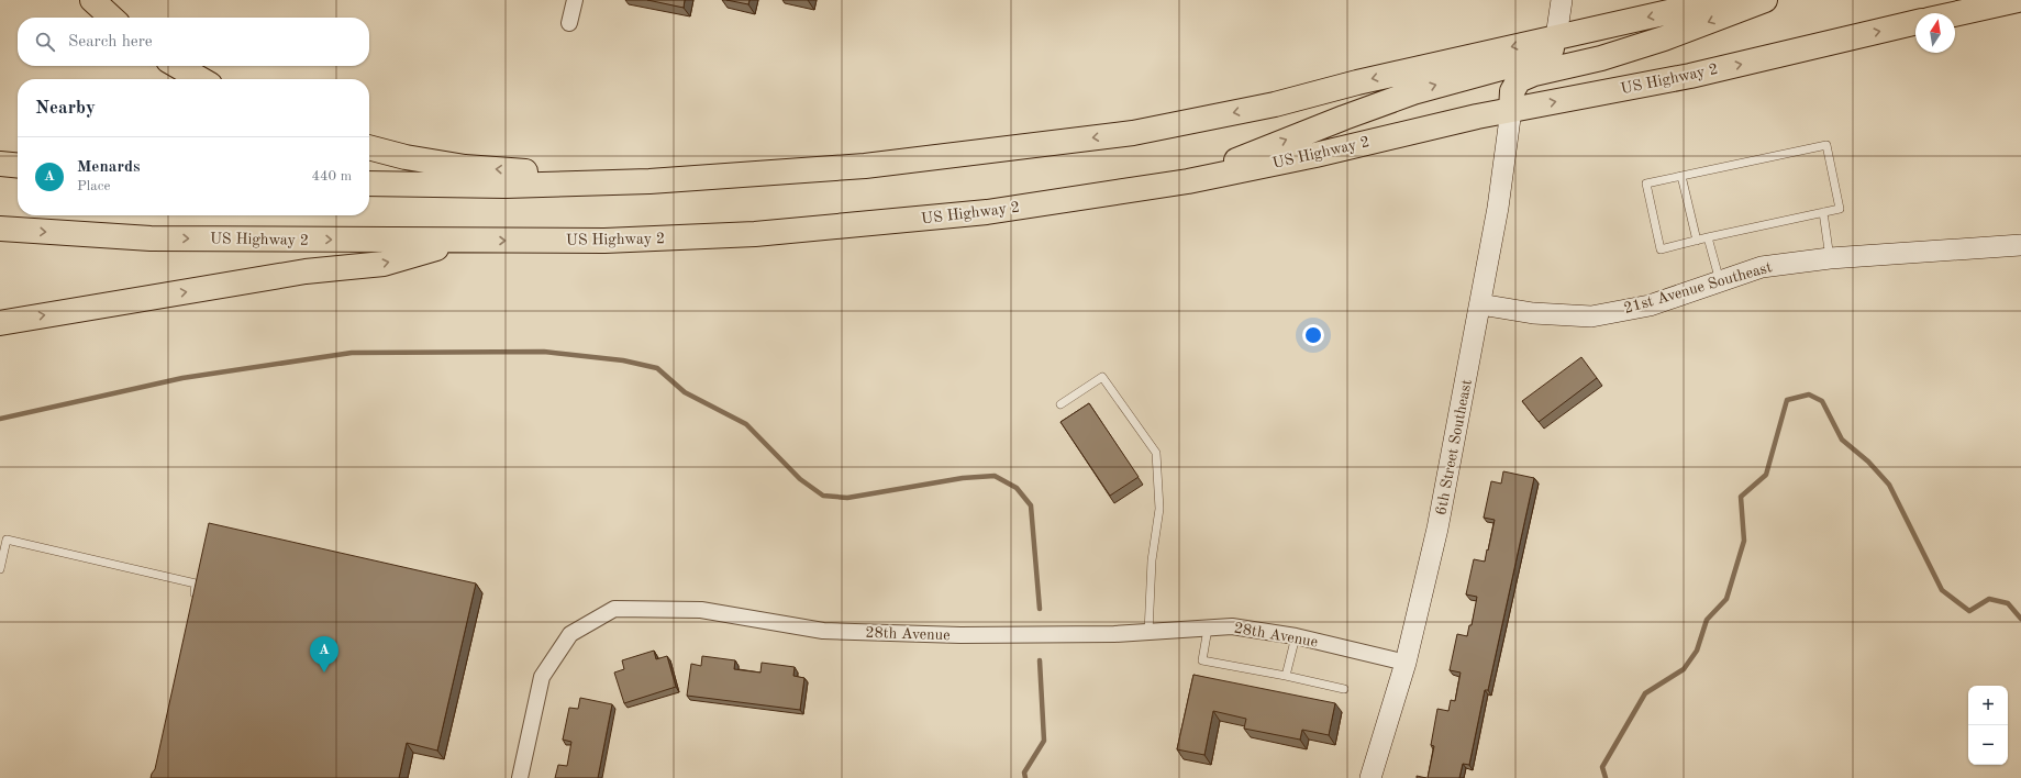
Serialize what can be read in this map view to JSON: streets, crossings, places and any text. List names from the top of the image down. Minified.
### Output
{"streets":{"highway":["US Highway 2"],"street":["21st Avenue Southeast","6th Street Southeast","28th Avenue"]},"crossings":[["US Highway 2","6th Street Southeast"],["21st Avenue Southeast","6th Street Southeast"],["6th Street Southeast","28th Avenue"]],"north":"top","page":{"search":"Search here","heading":"Nearby","list":[{"mark":"A","name":"Menards","note":"Place","value":"440 m"}],"pins":"A","map_buttons":["+","−"]}}
